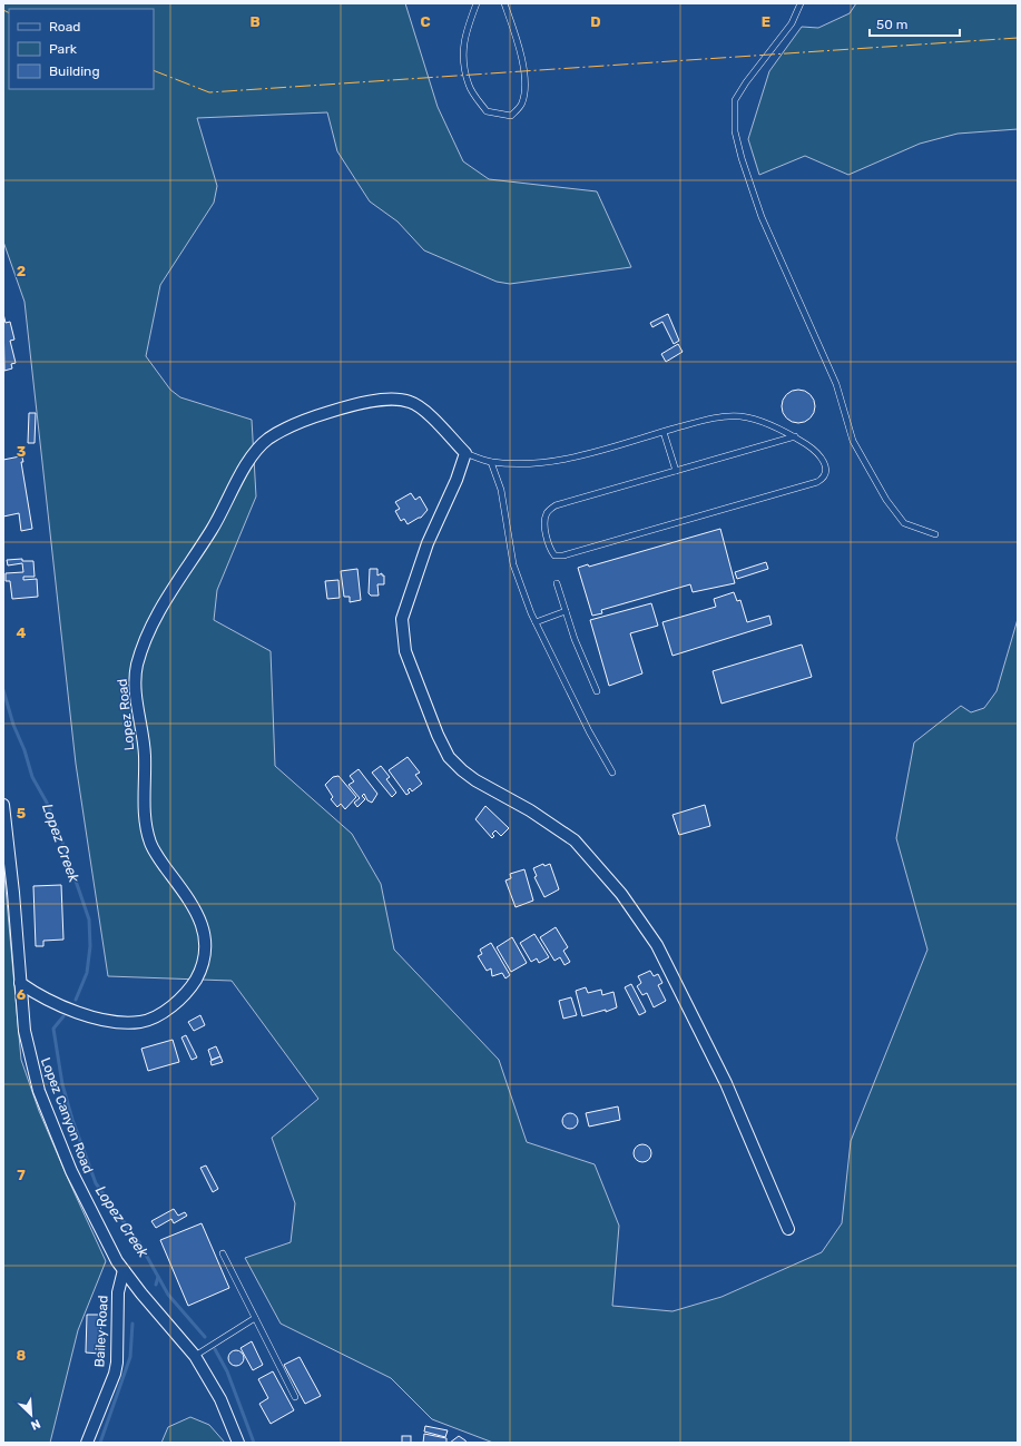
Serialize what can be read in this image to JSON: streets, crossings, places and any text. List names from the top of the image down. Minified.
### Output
{"streets":{"street":["Lopez Road","Lopez Canyon Road","Bailey Road"]},"crossings":[["Lopez Road","Lopez Canyon Road"],["Lopez Canyon Road","Bailey Road"]],"water":["Lopez Creek"],"legend":["Road","Park","Building"],"scale_bar":"50 m","north":"bottom right","grid":{"columns":["B","C","D","E"],"rows":["2","3","4","5","6","7","8"]}}
